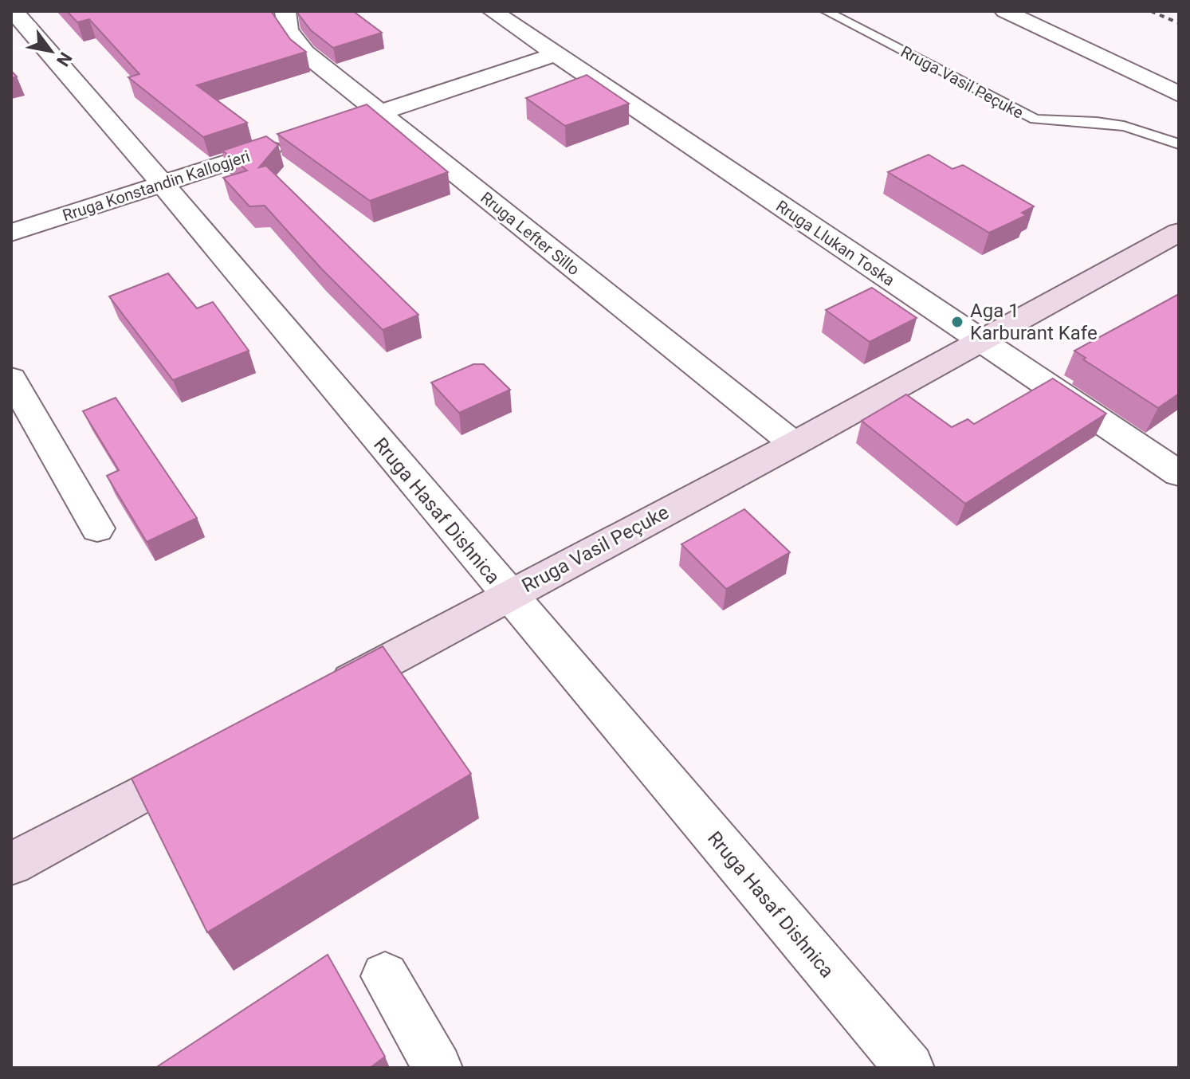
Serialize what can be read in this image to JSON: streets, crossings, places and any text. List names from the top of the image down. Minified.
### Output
{"streets":{"street":["Rruga Vasil Peçuke","Rruga Konstandin Kallogjeri","Rruga Lefter Sillo","Rruga Llukan Toska","Rruga Hasaf Dishnica"]},"crossings":[["Rruga Vasil Peçuke","Rruga Lefter Sillo"],["Rruga Vasil Peçuke","Rruga Llukan Toska"],["Rruga Vasil Peçuke","Rruga Hasaf Dishnica"],["Rruga Konstandin Kallogjeri","Rruga Hasaf Dishnica"]],"places":["Aga 1 Karburant Kafe"],"north":"bottom right"}
